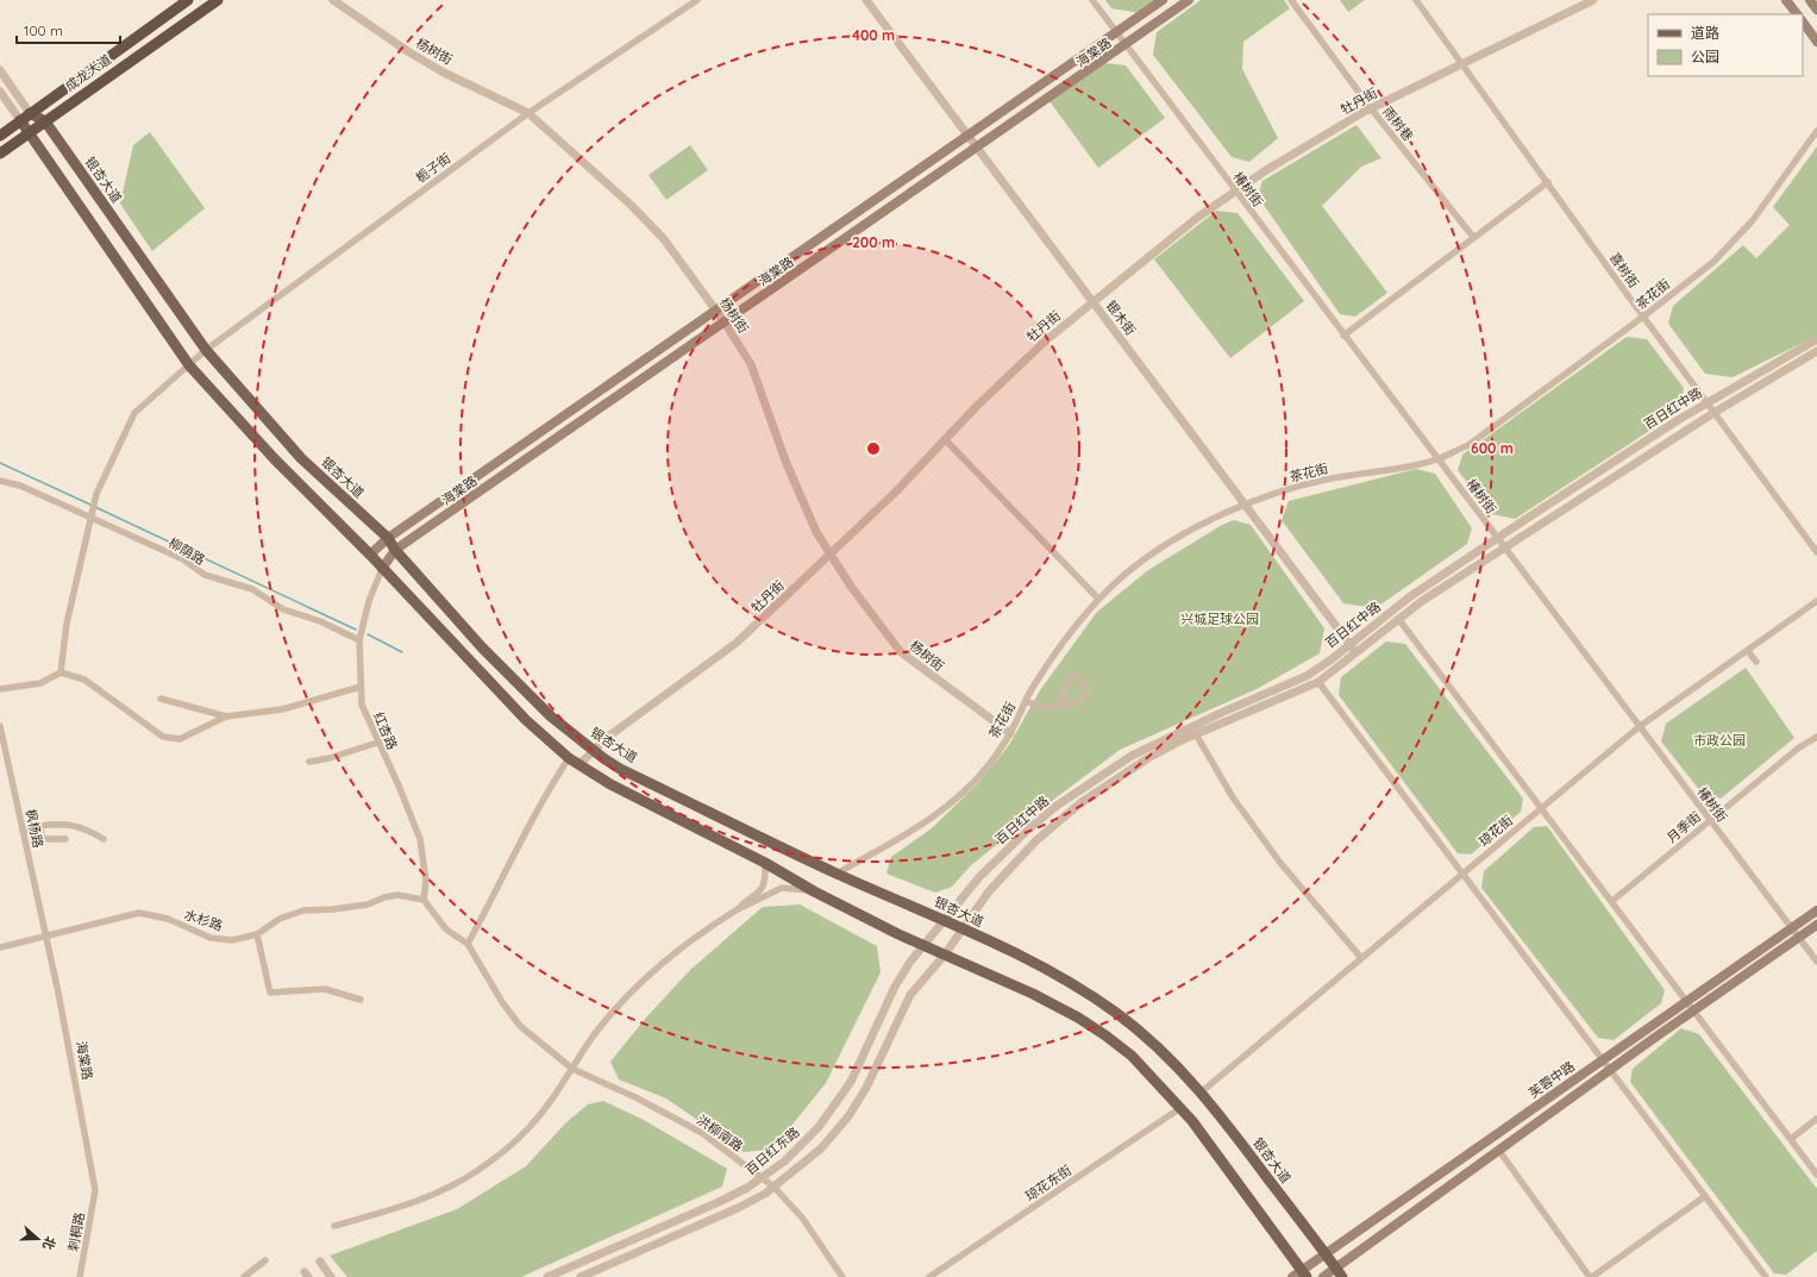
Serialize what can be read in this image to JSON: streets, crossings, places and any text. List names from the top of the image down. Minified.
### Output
{"streets":{"highway":["成龙大道"],"main road":["海棠路","银杏大道","芙蓉中路"],"street":["杨树街","牡丹街","雨树巷","栀子街","椿树街","喜树街","茶花街","银木街","百日红中路","柳荫路","红杏路","月季街","枫杨路","琼花街","水杉路","洪柳南路","百日红东路","琼花东街","刺桐路"]},"crossings":[["杨树街","海棠路"],["杨树街","牡丹街"],["杨树街","栀子街"],["杨树街","茶花街"],["海棠路","银杏大道"],["海棠路","椿树街"],["海棠路","银木街"],["海棠路","红杏路"],["海棠路","枫杨路"],["海棠路","水杉路"],["海棠路","刺桐路"],["成龙大道","银杏大道"],["牡丹街","雨树巷"],["牡丹街","银杏大道"],["牡丹街","椿树街"],["牡丹街","喜树街"],["牡丹街","银木街"],["栀子街","银杏大道"],["栀子街","柳荫路"],["银杏大道","茶花街"],["银杏大道","百日红中路"],["银杏大道","琼花街"],["银杏大道","芙蓉中路"],["椿树街","茶花街"],["椿树街","百日红中路"],["椿树街","月季街"],["椿树街","琼花街"],["椿树街","芙蓉中路"],["喜树街","茶花街"],["喜树街","百日红中路"],["茶花街","银木街"],["银木街","百日红中路"],["百日红中路","百日红东路"],["柳荫路","红杏路"],["红杏路","水杉路"],["枫杨路","水杉路"],["洪柳南路","百日红东路"]],"parks":["兴城足球公园","市政公园"],"legend":["道路","公园"],"scale_bar":"100 m","north":"right","rings":["400 m","200 m","600 m"]}
